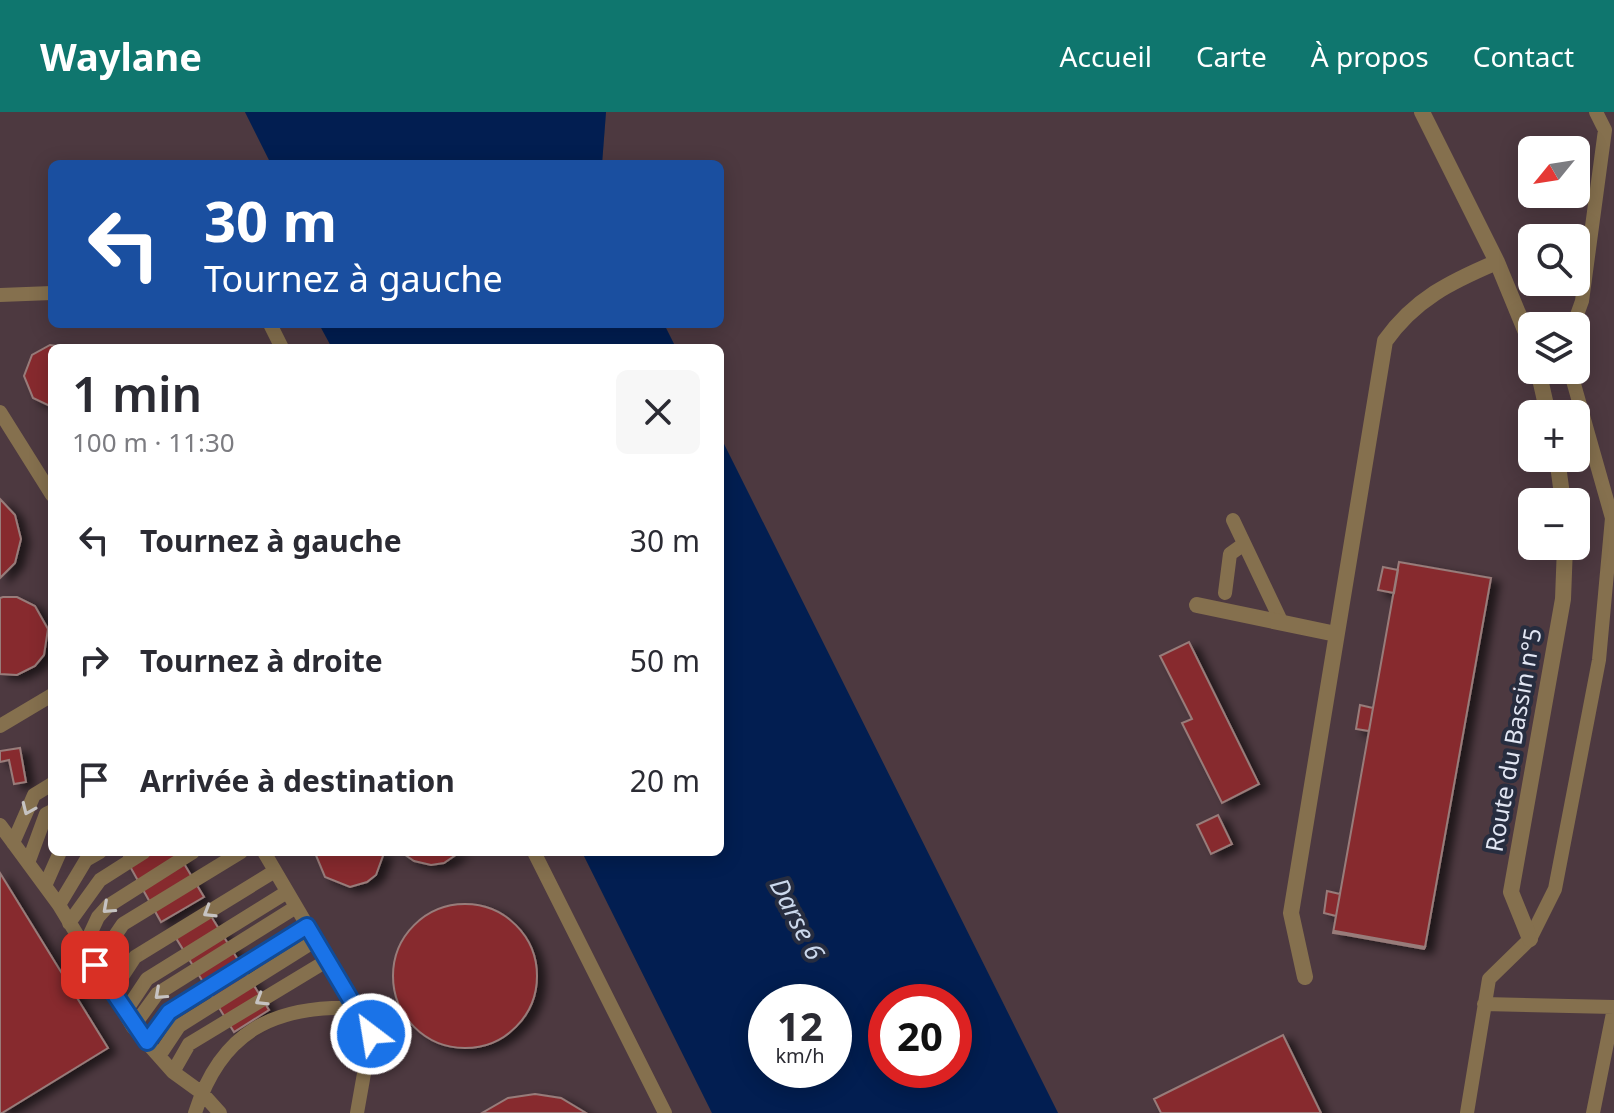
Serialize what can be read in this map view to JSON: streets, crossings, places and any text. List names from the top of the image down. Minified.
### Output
{"streets":{"street":["Route du Bassin n°5"]},"water":["Darse 6"],"north":"bottom left","page":{"header":"Waylane","nav":["Accueil","Carte","À propos","Contact"],"map_buttons":["+","−"],"turn":["30 m","Tournez à gauche"],"heading":["1 min","100 m · 11:30"],"list":[{"name":"Tournez à gauche","value":"30 m"},{"name":"Tournez à droite","value":"50 m"},{"name":"Arrivée à destination","value":"20 m"}],"speed":"12 km/h","limit":"20"}}
